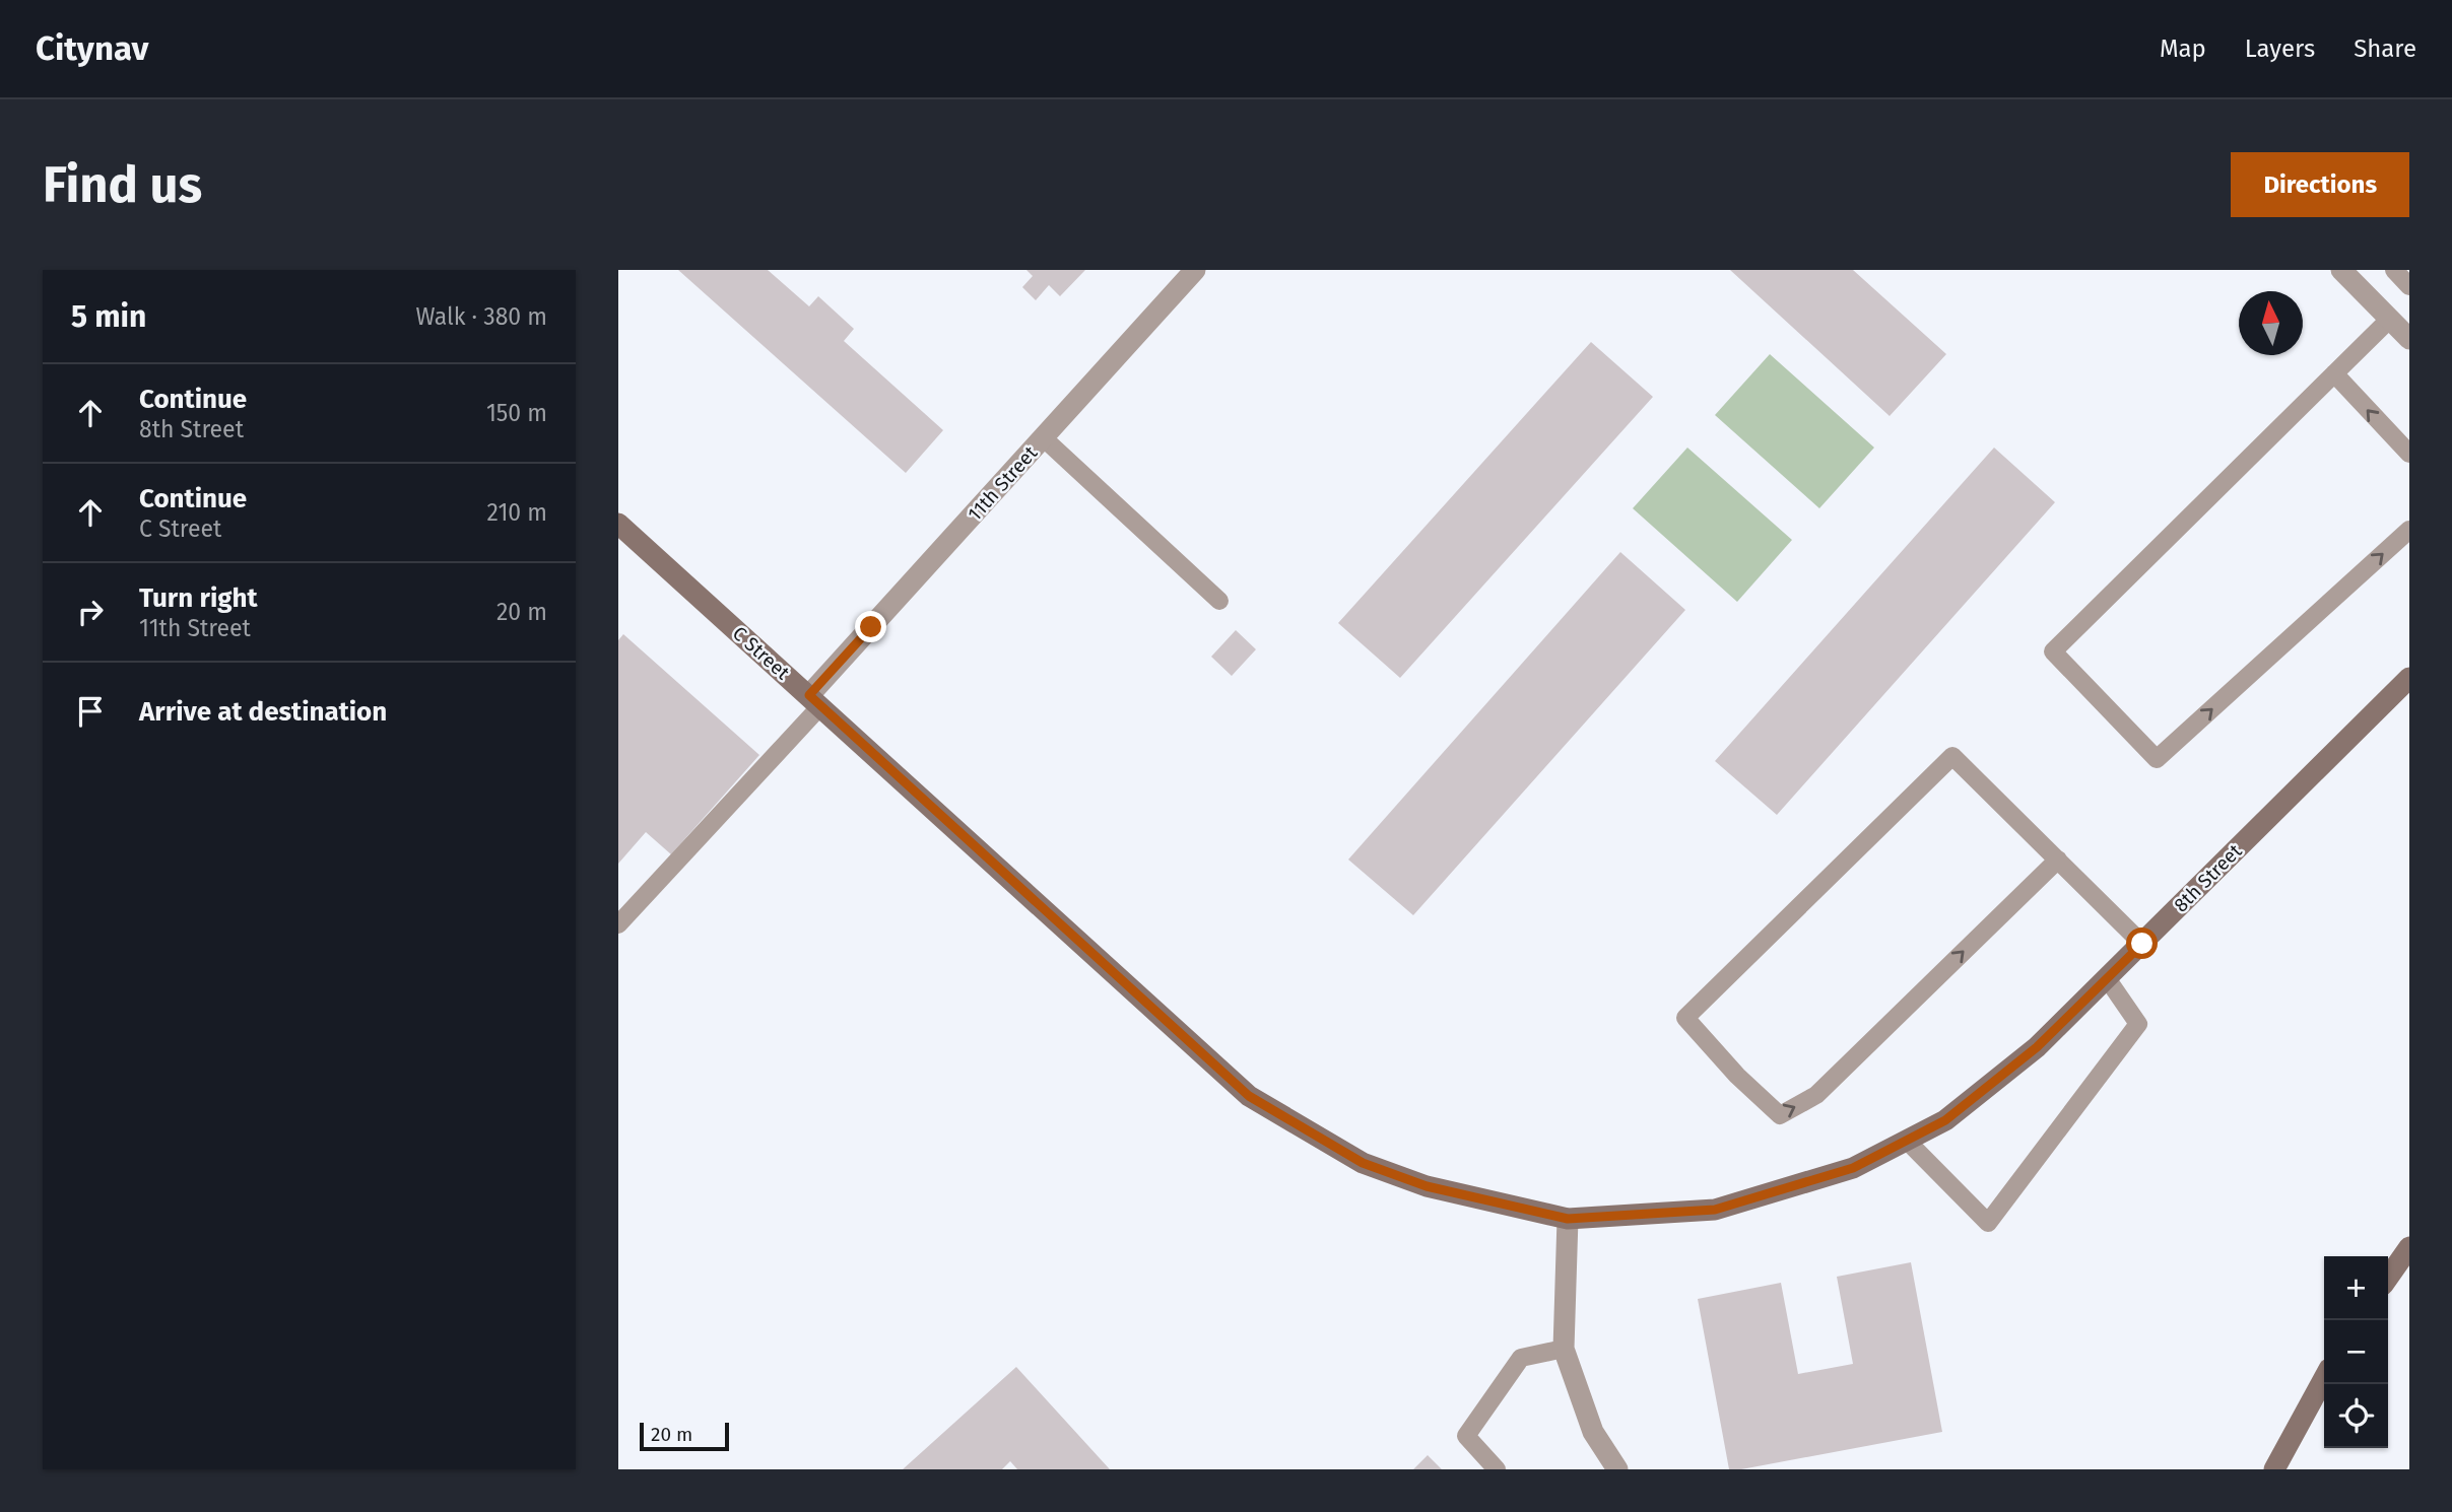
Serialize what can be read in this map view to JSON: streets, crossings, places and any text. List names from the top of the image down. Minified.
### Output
{"streets":{"street":["11th Street","C Street","8th Street"]},"crossings":[["11th Street","C Street"],["C Street","8th Street"]],"scale_bar":"20 m","north":"top","page":{"header":"Citynav","nav":["Map","Layers","Share"],"buttons":"Directions","title":"Find us","heading":["5 min","Walk · 380 m"],"list":[["Continue","8th Street","150 m"],["Continue","C Street","210 m"],["Turn right","11th Street","20 m"],"Arrive at destination"],"map_buttons":["+","−"],"scale":"20 m"}}
